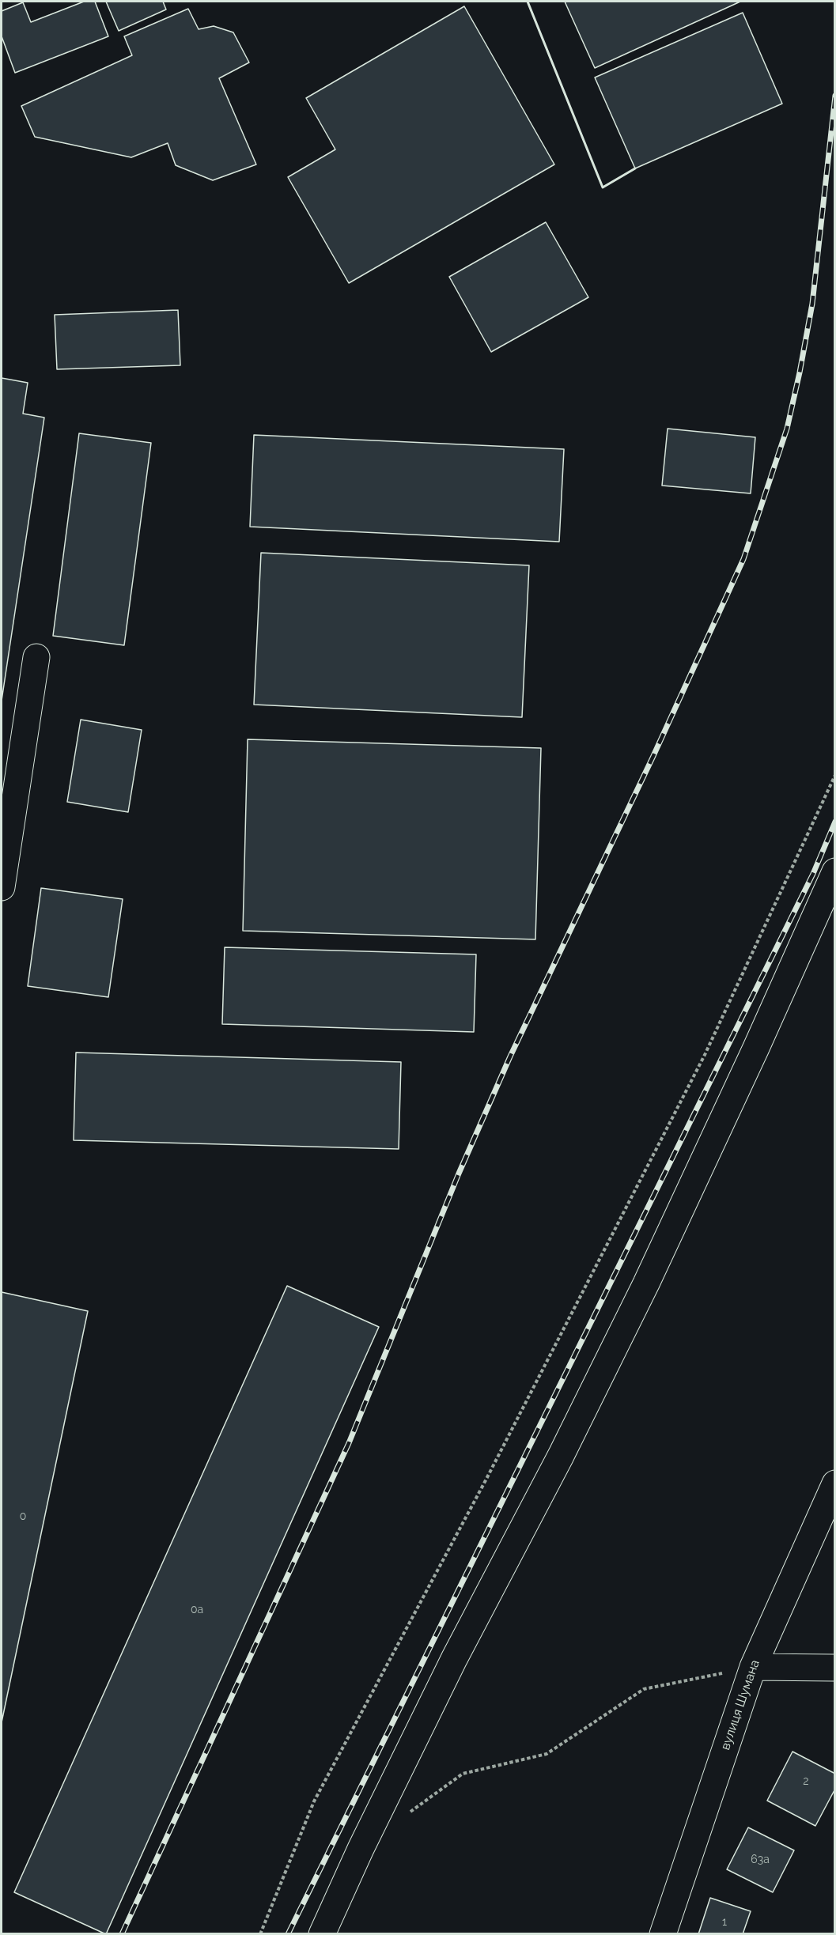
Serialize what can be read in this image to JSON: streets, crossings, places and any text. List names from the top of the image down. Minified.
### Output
{"streets":{"street":["вулиця Шумана"]},"house_numbers":["0","0а","2","63а","1"]}
